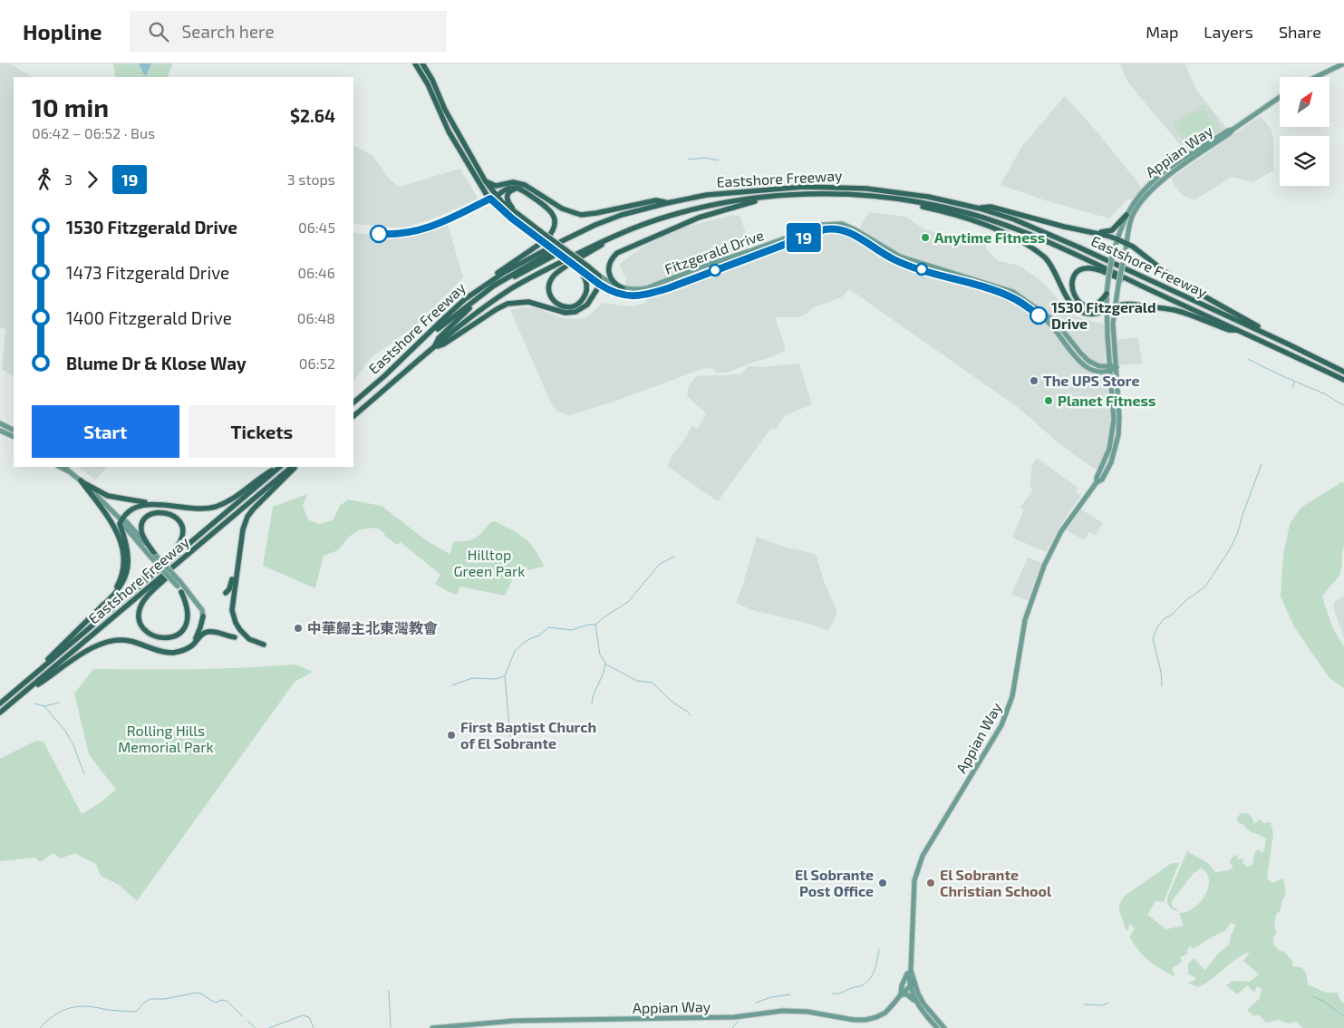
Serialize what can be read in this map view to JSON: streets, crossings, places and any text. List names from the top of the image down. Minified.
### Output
{"streets":{"highway":["Eastshore Freeway"],"main road":["Appian Way","Fitzgerald Drive"]},"crossings":[["Appian Way","Fitzgerald Drive"]],"parks":["Hilltop Green Park","Rolling Hills Memorial Park"],"places":["Anytime Fitness","1530 Fitzgerald Drive","The UPS Store","Planet Fitness","中華歸主北東灣教會","First Baptist Church of El Sobrante","El Sobrante Post Office","El Sobrante Christian School"],"lines":["bus line 19"],"north":"top right","page":{"header":"Hopline","search":"Search here","nav":["Map","Layers","Share"],"on_map":"19","heading":["10 min","06:42 – 06:52 · Bus","$2.64"],"legs":["3","19","3 stops"],"list":[{"name":"1530 Fitzgerald Drive","value":"06:45"},{"name":"1473 Fitzgerald Drive","value":"06:46"},{"name":"1400 Fitzgerald Drive","value":"06:48"},{"name":"Blume Dr & Klose Way","value":"06:52"}],"buttons":["Start","Tickets"]}}
